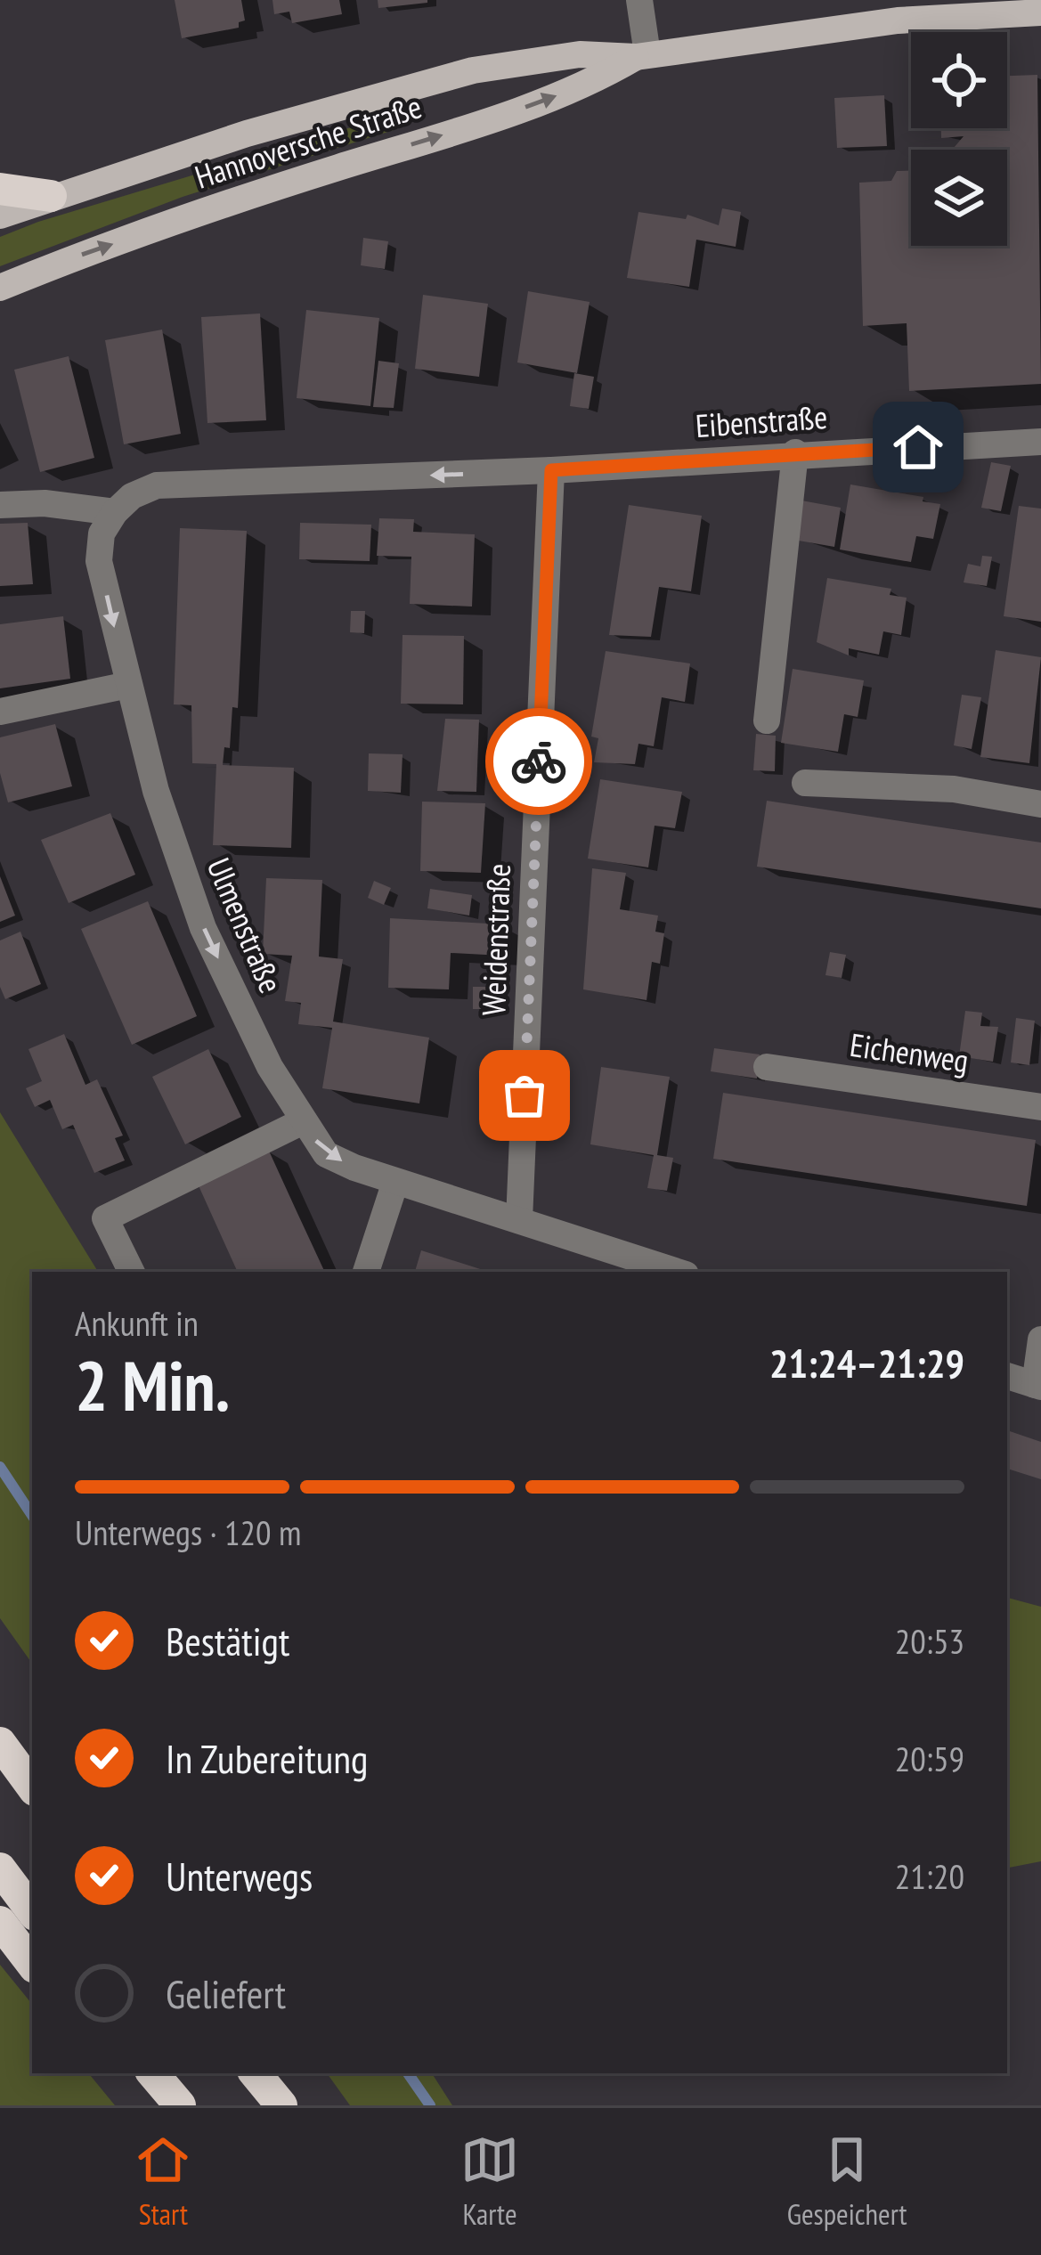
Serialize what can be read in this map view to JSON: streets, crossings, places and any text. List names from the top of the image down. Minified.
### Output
{"streets":{"main road":["Hannoversche Straße"],"street":["Eibenstraße","Ulmenstraße","Weidenstraße","Eichenweg"]},"crossings":[["Eibenstraße","Weidenstraße"],["Ulmenstraße","Weidenstraße"]],"one_way":["Ulmenstraße"],"page":{"heading":["2 Min.","Ankunft in","21:24–21:29"],"bar":"Unterwegs · 120 m","list":[["Bestätigt","20:53"],["In Zubereitung","20:59"],["Unterwegs","21:20"],"Geliefert"],"tabs":["Start","Karte","Gespeichert"]}}
